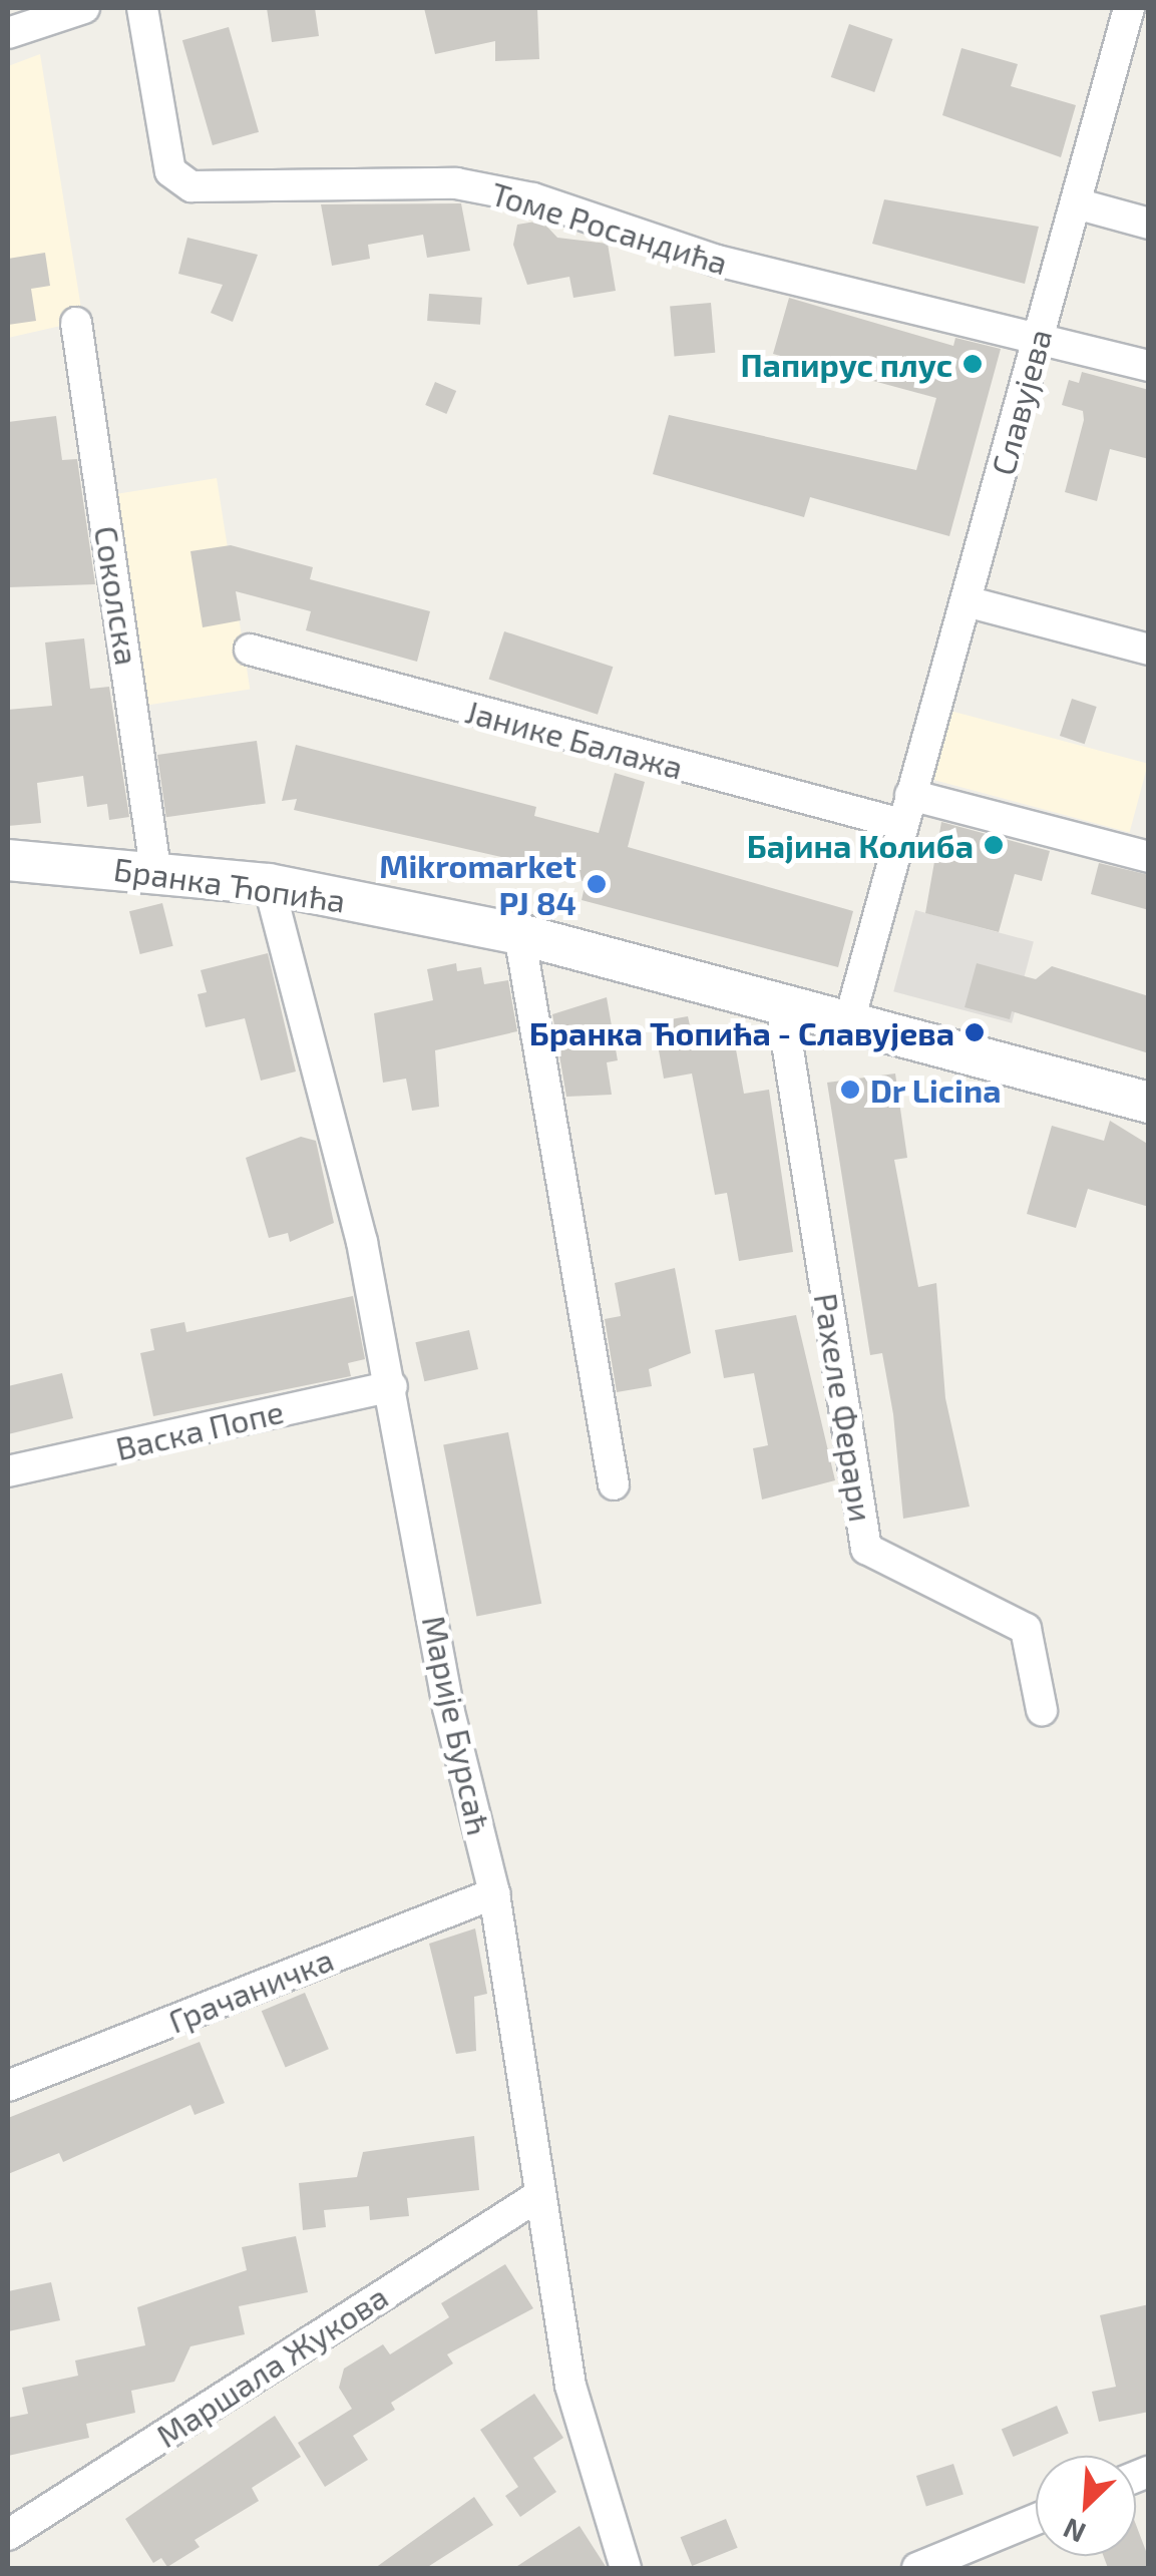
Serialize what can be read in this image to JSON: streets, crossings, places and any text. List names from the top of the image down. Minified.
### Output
{"streets":{"street":["Томе Росандића","Славујева","Соколска","Јанике Балажа","Бранка Ћопића","Рахеле Ферари","Васка Попе","Марије Бурсаћ","Грачаничка","Маршала Жукова"]},"crossings":[["Томе Росандића","Славујева"],["Славујева","Јанике Балажа"],["Славујева","Бранка Ћопића"],["Соколска","Бранка Ћопића"],["Бранка Ћопића","Рахеле Ферари"],["Бранка Ћопића","Марије Бурсаћ"],["Васка Попе","Марије Бурсаћ"],["Марије Бурсаћ","Грачаничка"],["Марије Бурсаћ","Маршала Жукова"]],"places":["Папирус плус","Бајина Колиба","Mikromarket PJ 84","Бранка Ћопића - Славујева","Dr Licina"],"north":"bottom left"}
